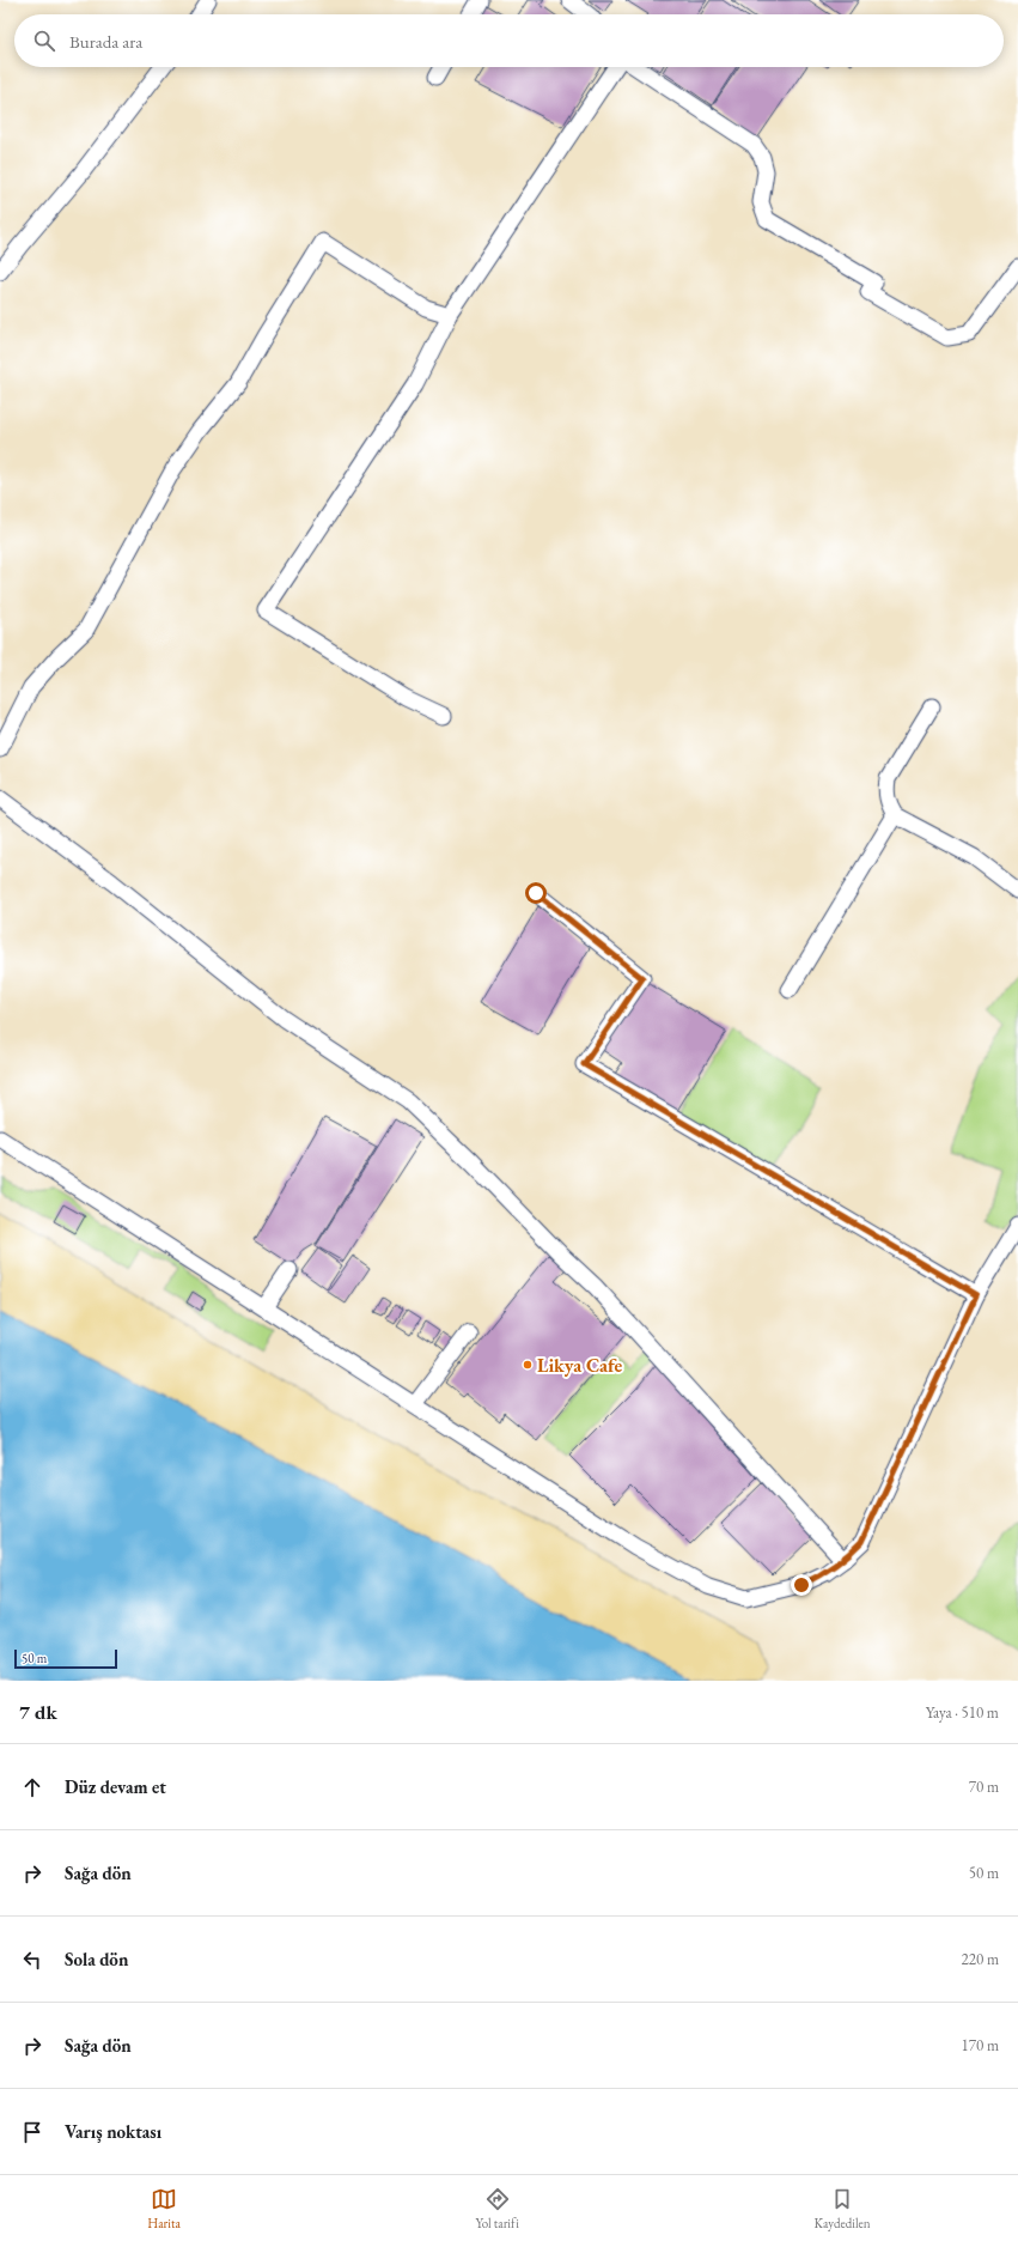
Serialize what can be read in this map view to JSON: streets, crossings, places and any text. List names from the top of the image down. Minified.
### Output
{"places":["Likya Cafe"],"scale_bar":"50 m","page":{"search":"Burada ara","scale":"50 m","heading":["7 dk","Yaya · 510 m"],"list":[["Düz devam et","70 m"],["Sağa dön","50 m"],["Sola dön","220 m"],["Sağa dön","170 m"],"Varış noktası"],"nav":["Harita","Yol tarifi","Kaydedilen"]}}
